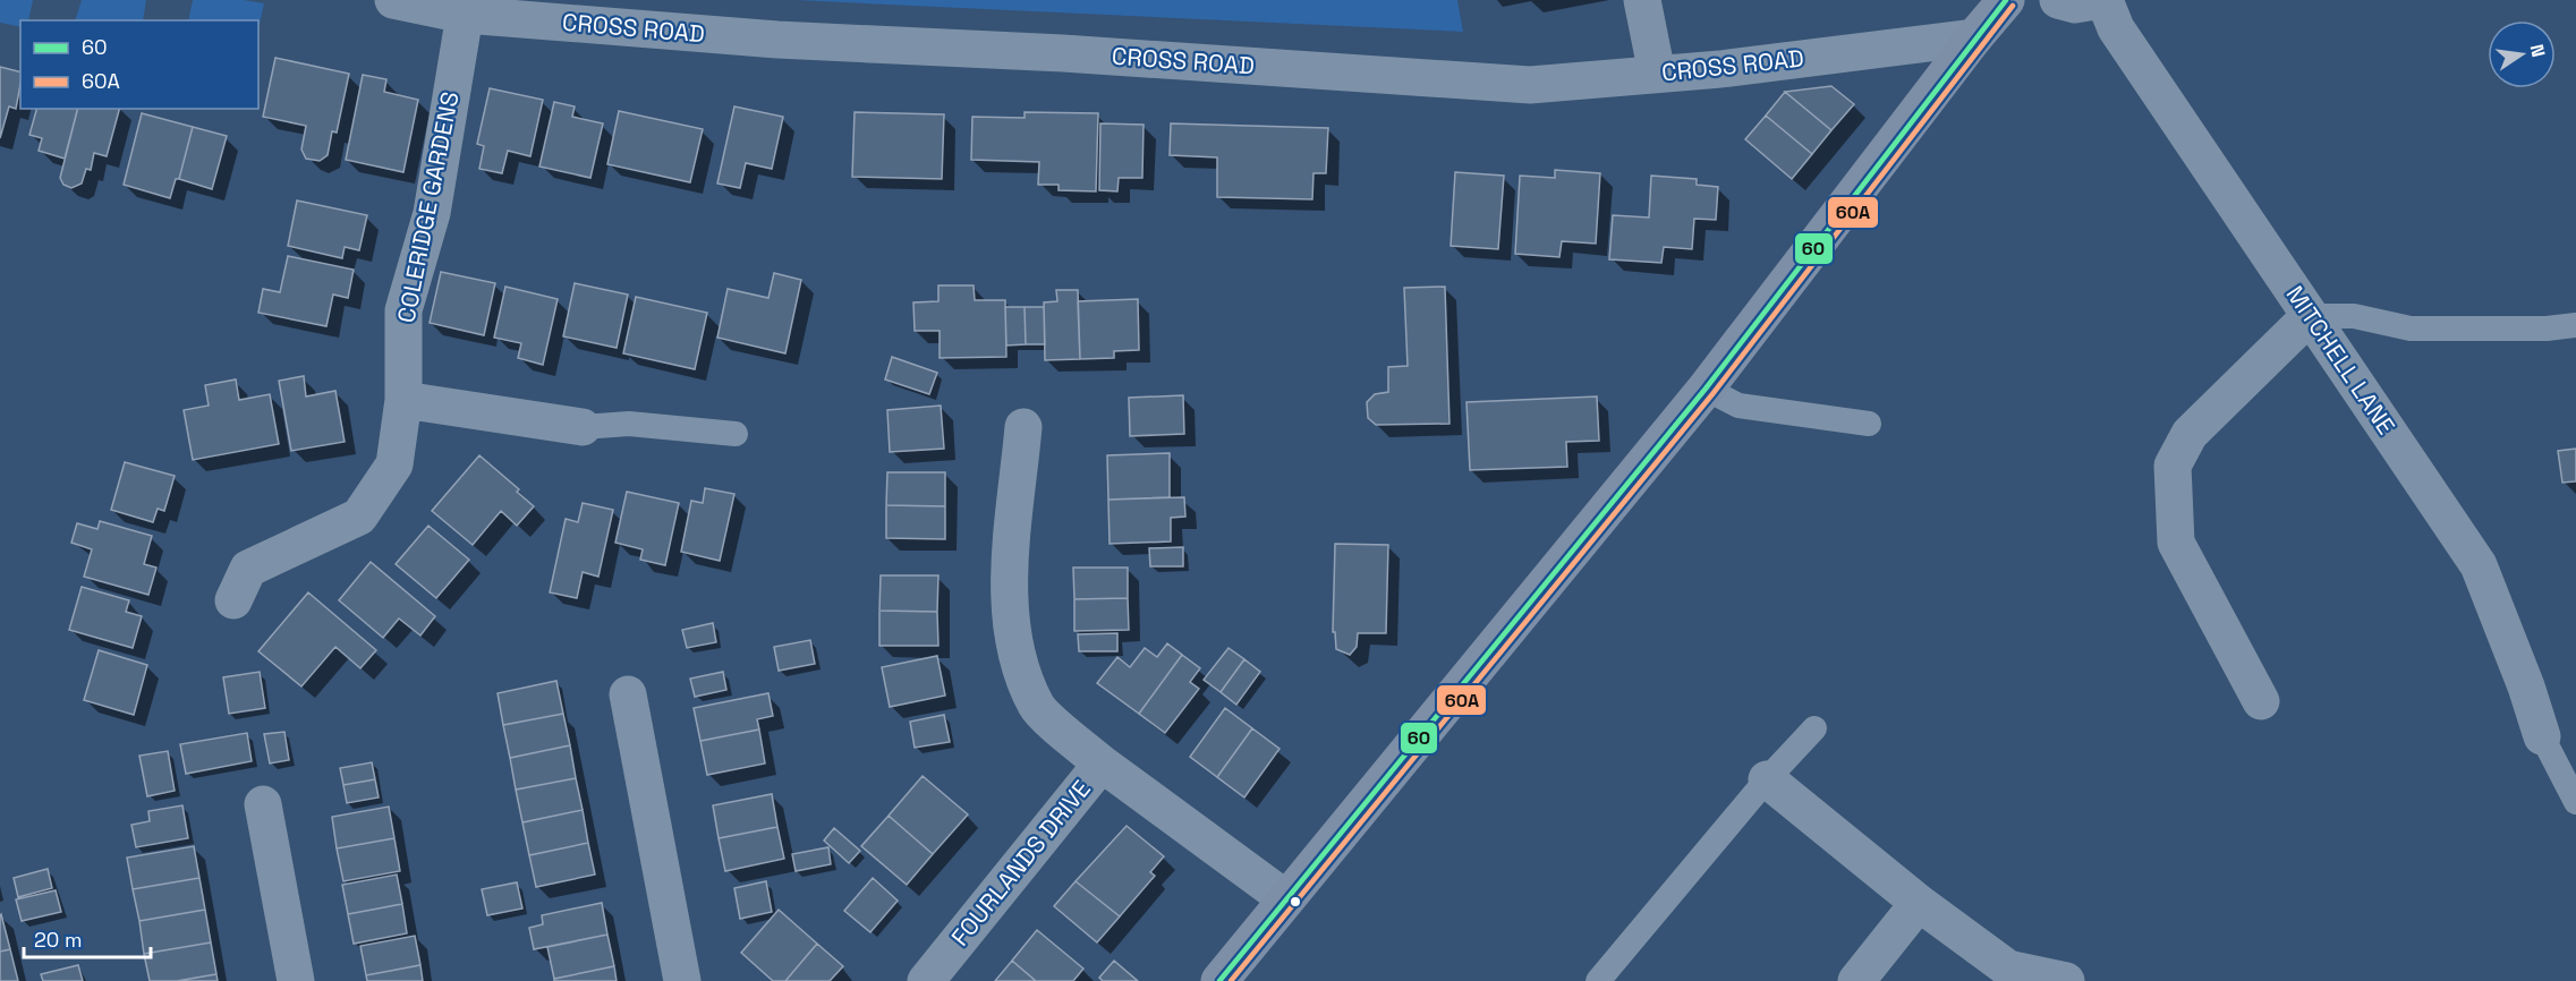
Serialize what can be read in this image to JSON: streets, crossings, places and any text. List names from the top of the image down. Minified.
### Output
{"streets":{"street":["CROSS ROAD","COLERIDGE GARDENS","MITCHELL LANE","FOURLANDS DRIVE"]},"crossings":[["CROSS ROAD","COLERIDGE GARDENS"]],"lines":["transit line 60","transit line 60A"],"legend":["60","60A"],"scale_bar":"20 m","north":"right"}
